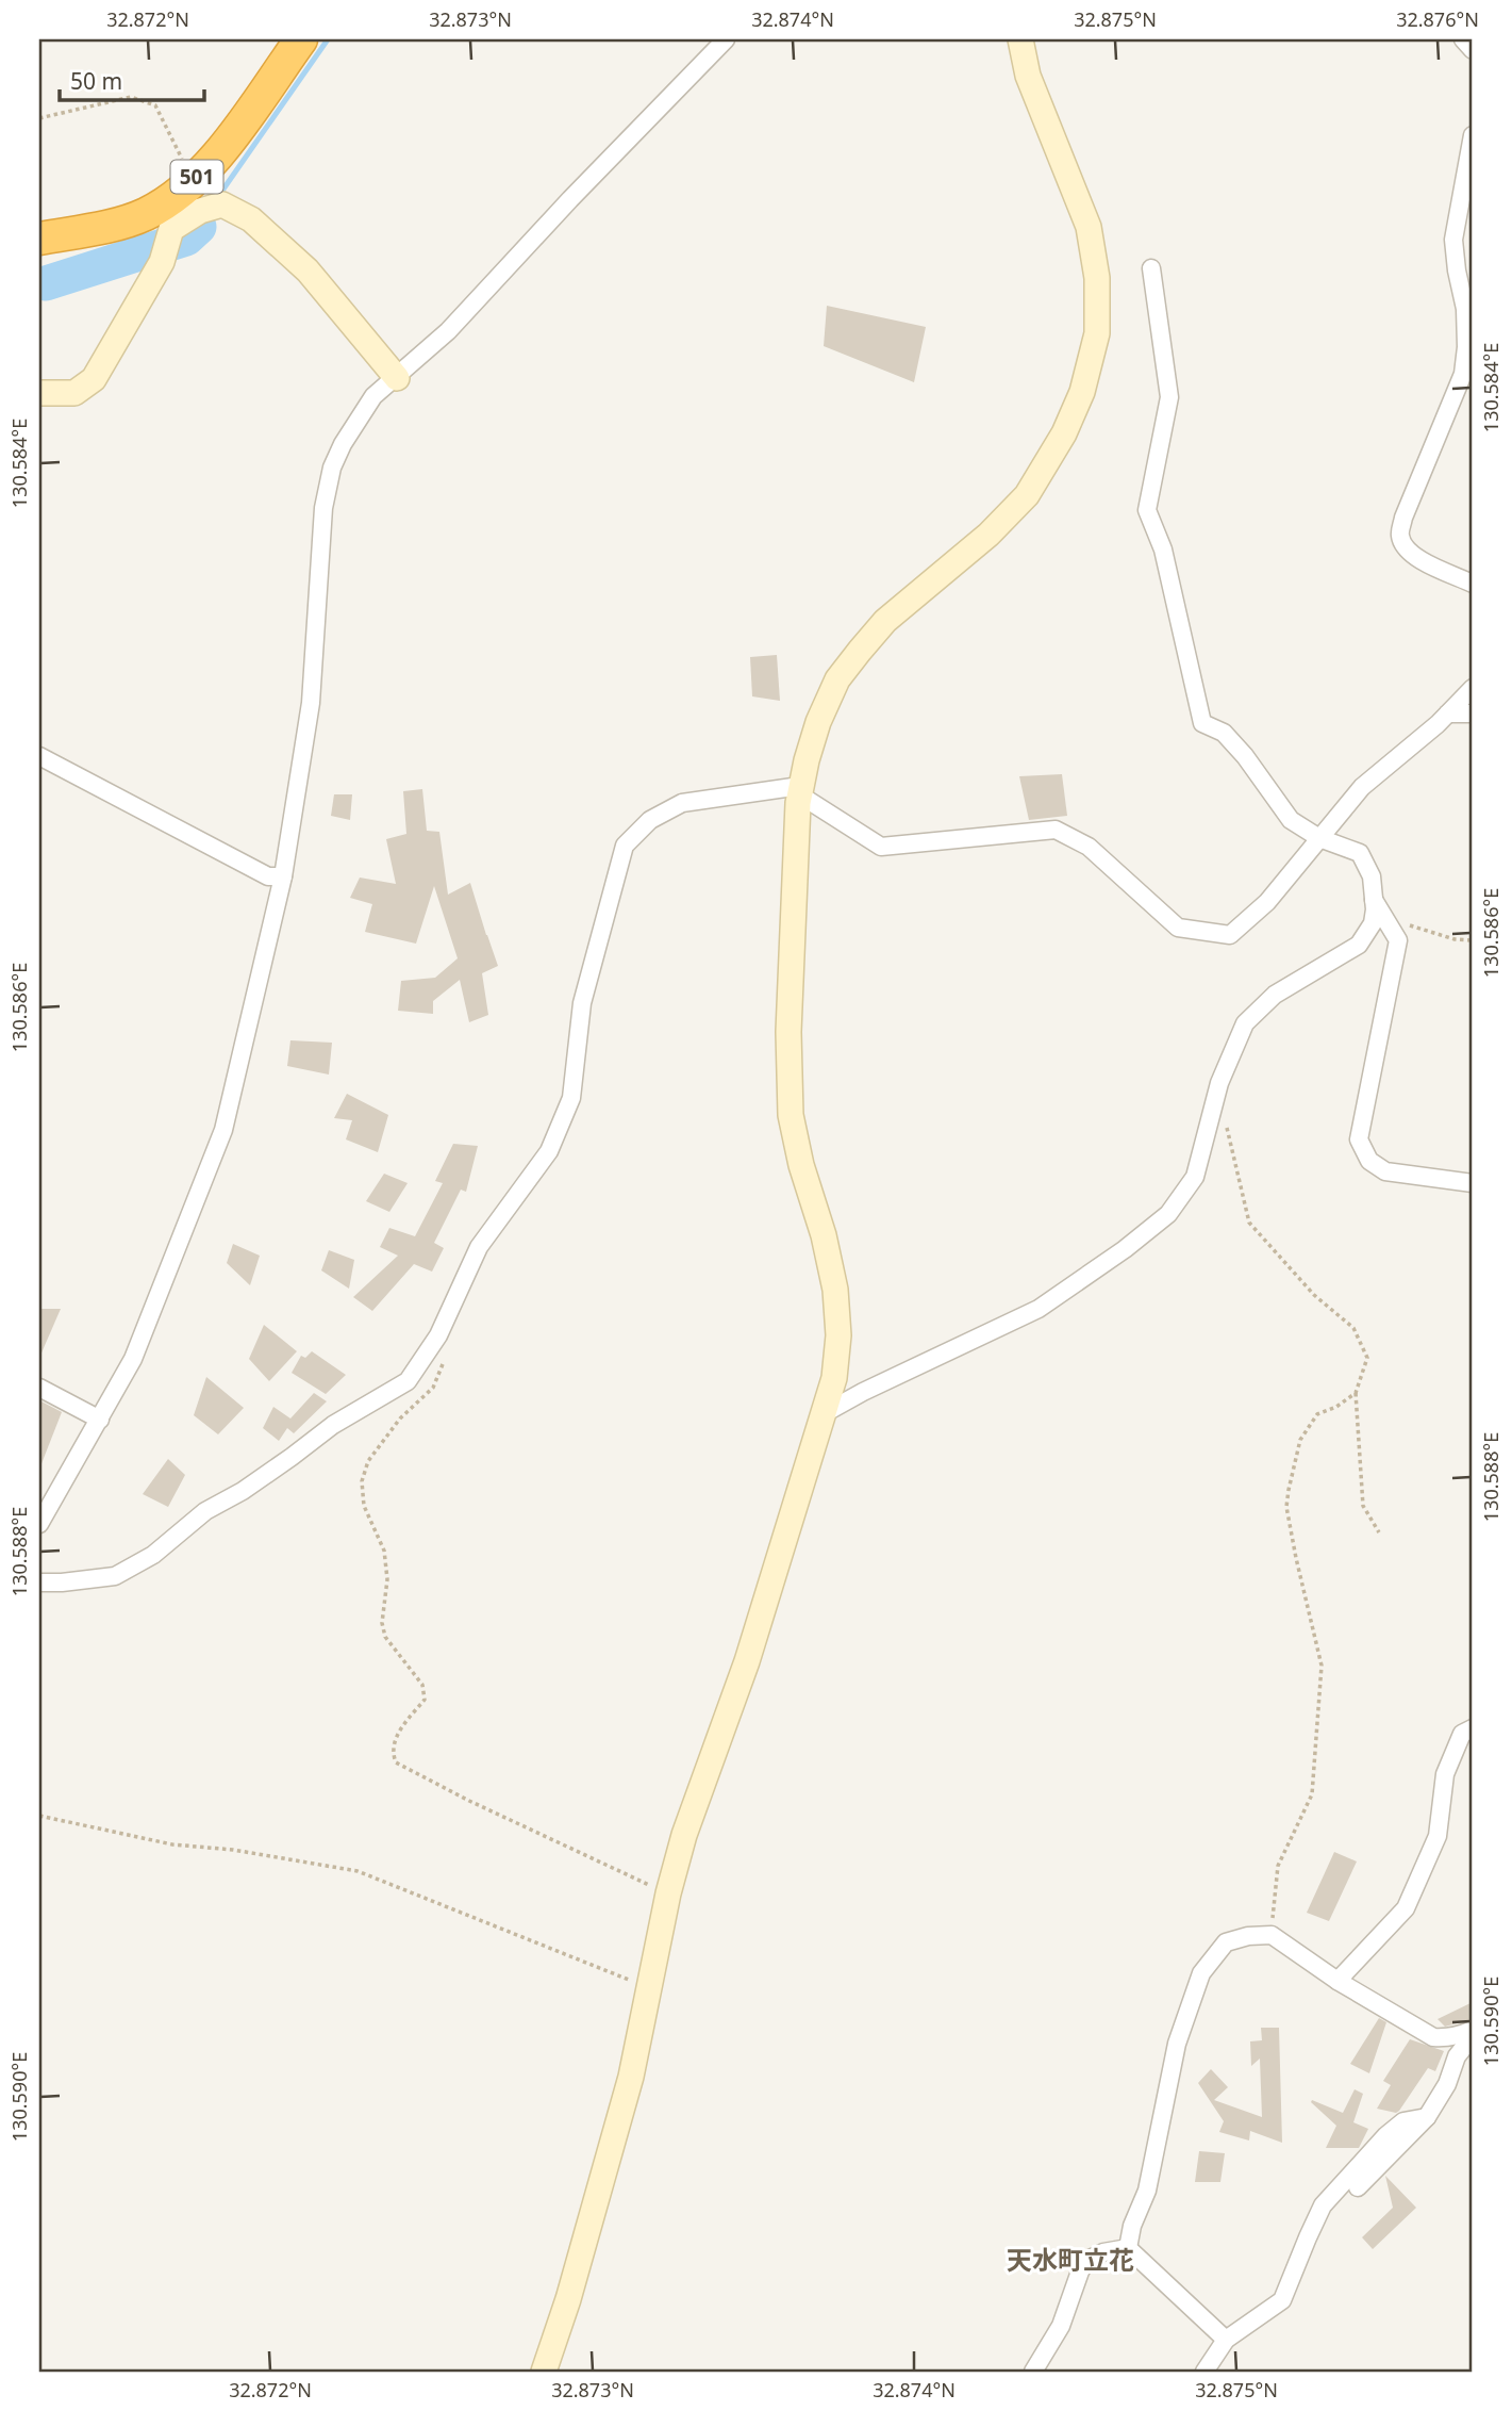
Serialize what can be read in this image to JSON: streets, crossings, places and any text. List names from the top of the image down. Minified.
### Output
{"streets":{"highway":["501"]},"districts":["天水町立花"],"scale_bar":"50 m","coordinates":["32.872°N","32.873°N","32.874°N","32.875°N","32.876°N","130.584°E","130.586°E","130.588°E","130.590°E"]}
